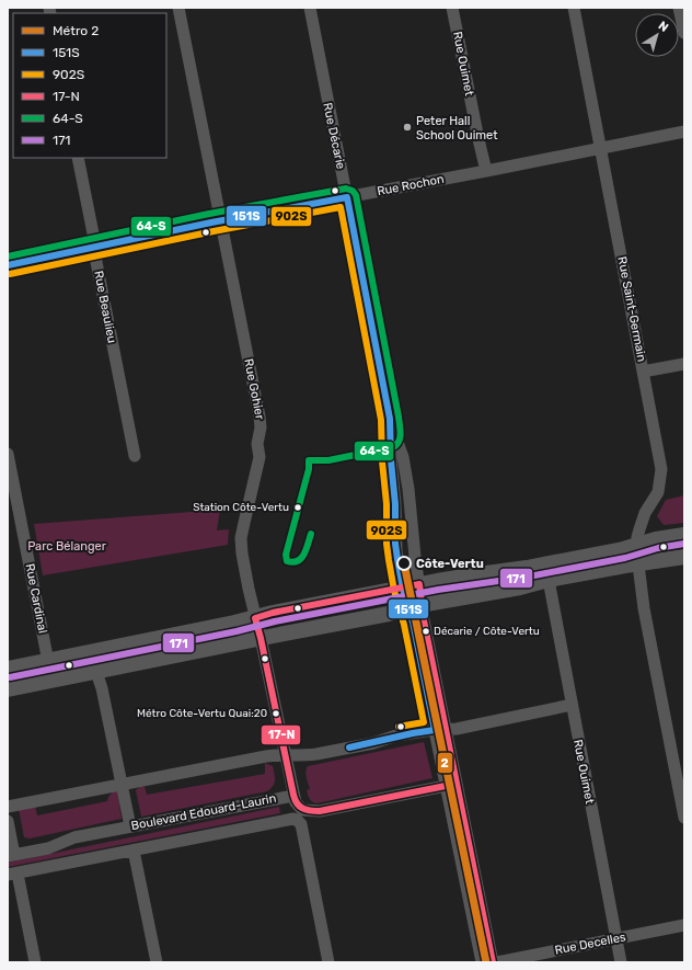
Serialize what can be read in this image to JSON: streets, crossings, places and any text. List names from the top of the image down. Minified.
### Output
{"streets":{"street":["Rue Ouimet","Rue Décarie","Rue Rochon","Rue Beaulieu","Rue Saint-Germain","Rue Gohier","Rue Cardinal","Boulevard Edouard-Laurin","Rue Decelles"]},"crossings":[["Rue Ouimet","Rue Rochon"],["Rue Ouimet","Rue Decelles"],["Rue Décarie","Rue Rochon"],["Rue Rochon","Rue Beaulieu"],["Rue Rochon","Rue Saint-Germain"],["Rue Rochon","Rue Gohier"],["Rue Gohier","Boulevard Edouard-Laurin"]],"parks":["Parc Bélanger"],"places":["Peter Hall School Ouimet","Station Côte-Vertu","Côte-Vertu","Décarie / Côte-Vertu","Métro Côte-Vertu Quai:20"],"lines":["transit line 64-S","transit line 151S","transit line 902S","transit line 171","metro line 2","transit line 17-N"],"legend":["Métro 2","151S","902S","17-N","64-S","171"],"north":"top right"}
